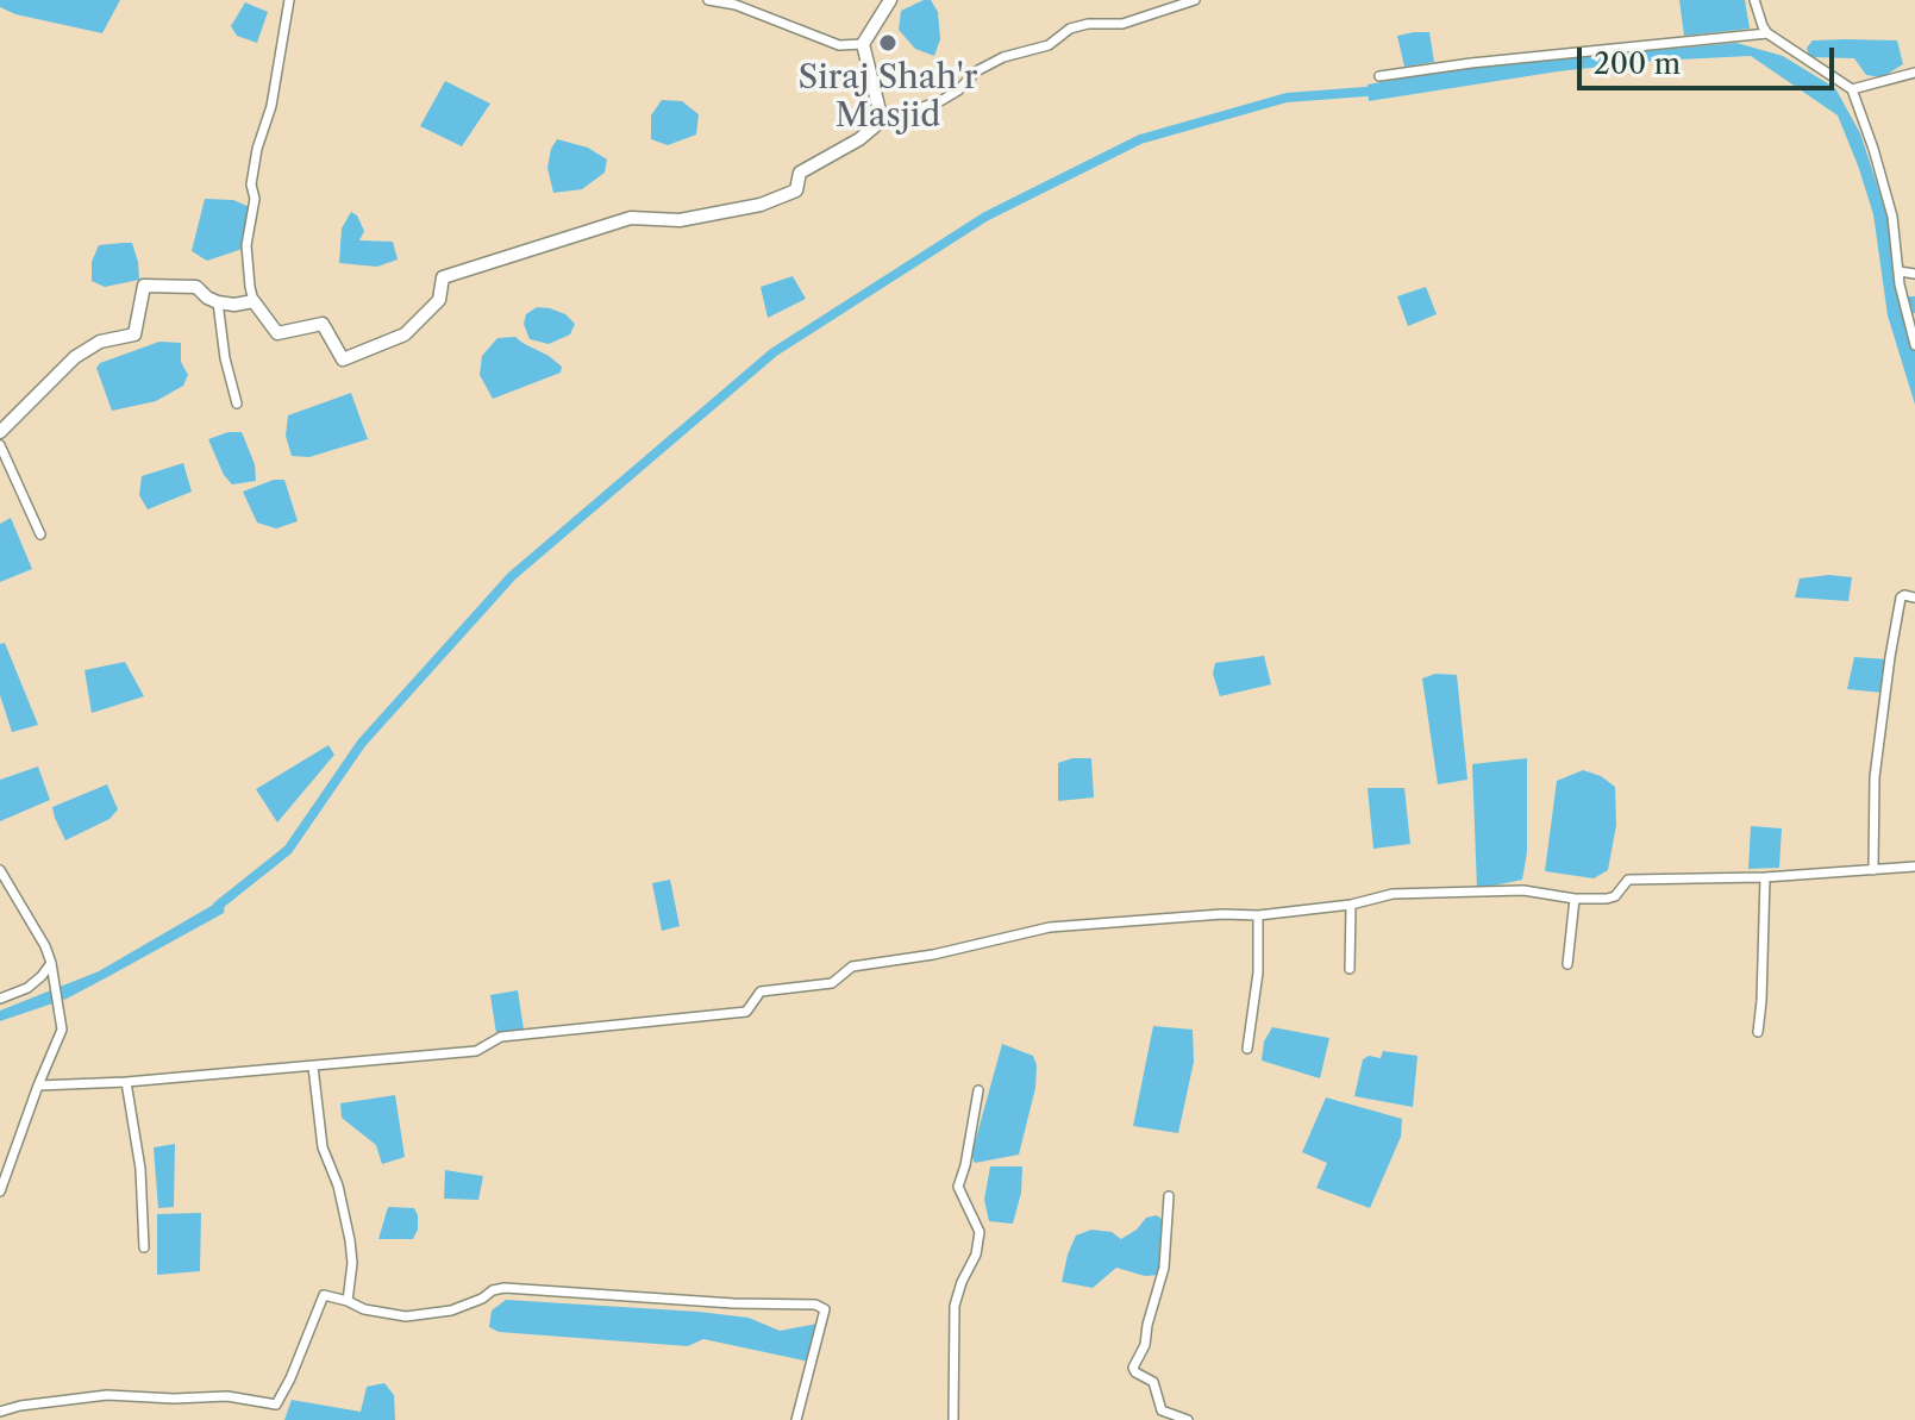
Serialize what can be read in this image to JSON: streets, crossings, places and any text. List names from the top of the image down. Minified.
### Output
{"places":["Siraj Shah'r Masjid"],"scale_bar":"200 m"}
